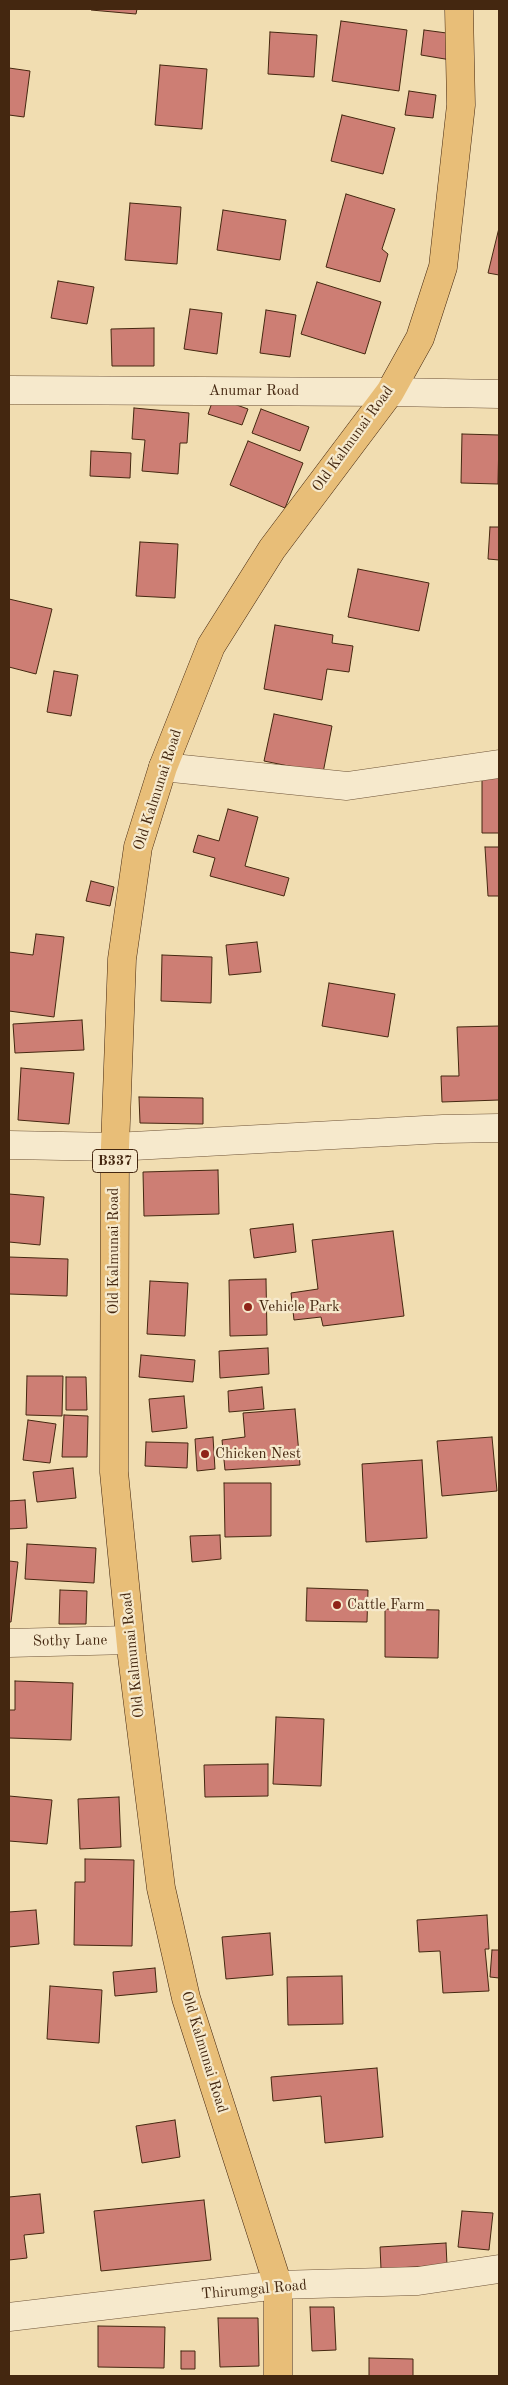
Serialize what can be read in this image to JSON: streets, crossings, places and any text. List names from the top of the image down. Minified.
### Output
{"streets":{"main road":["Old Kalmunai Road","B337"],"street":["Anumar Road","Sothy Lane","Thirumgal Road"]},"crossings":[["Anumar Road","Old Kalmunai Road"],["Old Kalmunai Road","Sothy Lane"],["Old Kalmunai Road","Thirumgal Road"]],"places":["Vehicle Park","Chicken Nest","Cattle Farm"]}
